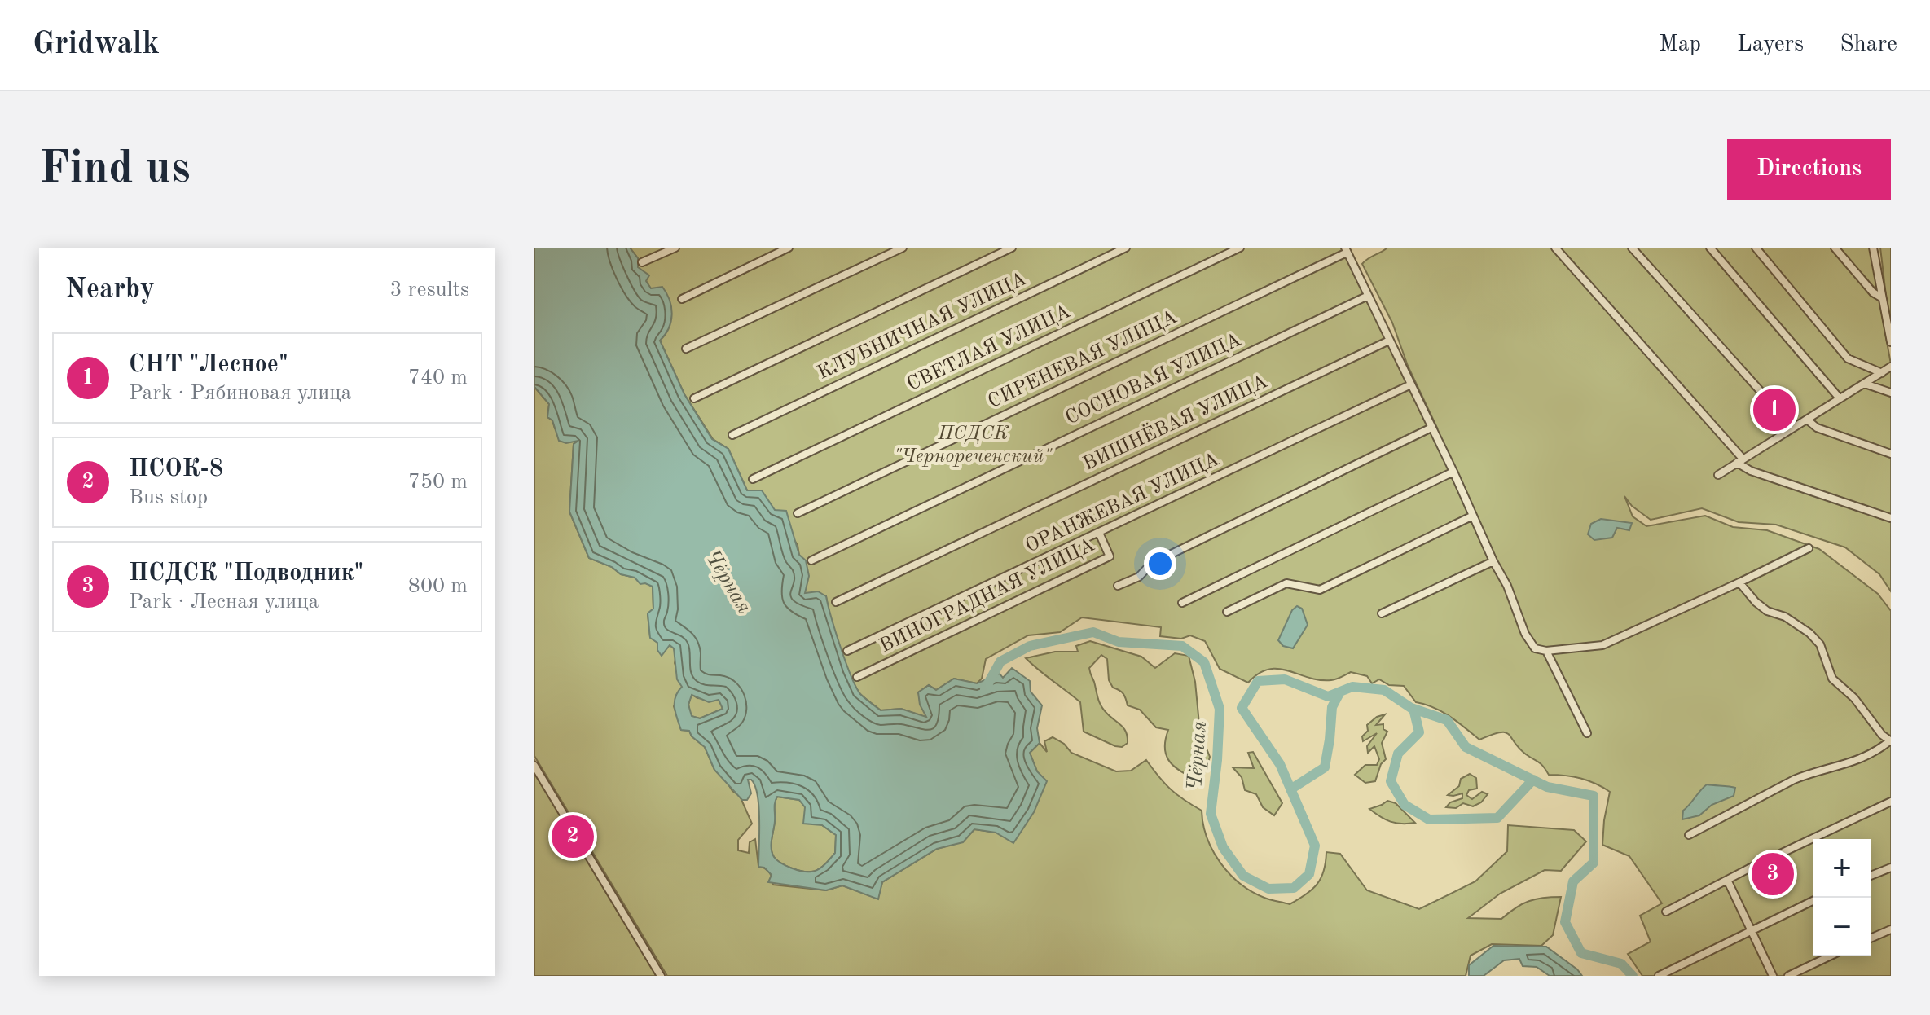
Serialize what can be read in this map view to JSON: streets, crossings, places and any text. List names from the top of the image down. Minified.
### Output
{"streets":{"street":["КЛУБНИЧНАЯ УЛИЦА","СВЕТЛАЯ УЛИЦА","СИРЕНЕВАЯ УЛИЦА","СОСНОВАЯ УЛИЦА","ВИШНЁВАЯ УЛИЦА","ОРАНЖЕВАЯ УЛИЦА","ВИНОГРАДНАЯ УЛИЦА"]},"crossings":[["ОРАНЖЕВАЯ УЛИЦА","ВИНОГРАДНАЯ УЛИЦА"]],"water":["Чёрная"],"parks":["ПСДСК \"Чернореченский\""],"page":{"header":"Gridwalk","nav":["Map","Layers","Share"],"buttons":"Directions","title":"Find us","heading":["Nearby","3 results"],"list":[{"mark":"1","name":"СНТ \"Лесное\"","note":"Park · Рябиновая улица","value":"740 m"},{"mark":"2","name":"ПСОК-8","note":"Bus stop","value":"750 m"},{"mark":"3","name":"ПСДСК \"Подводник\"","note":"Park · Лесная улица","value":"800 m"}],"pins":["1","2","3"],"map_buttons":["+","−"]}}
